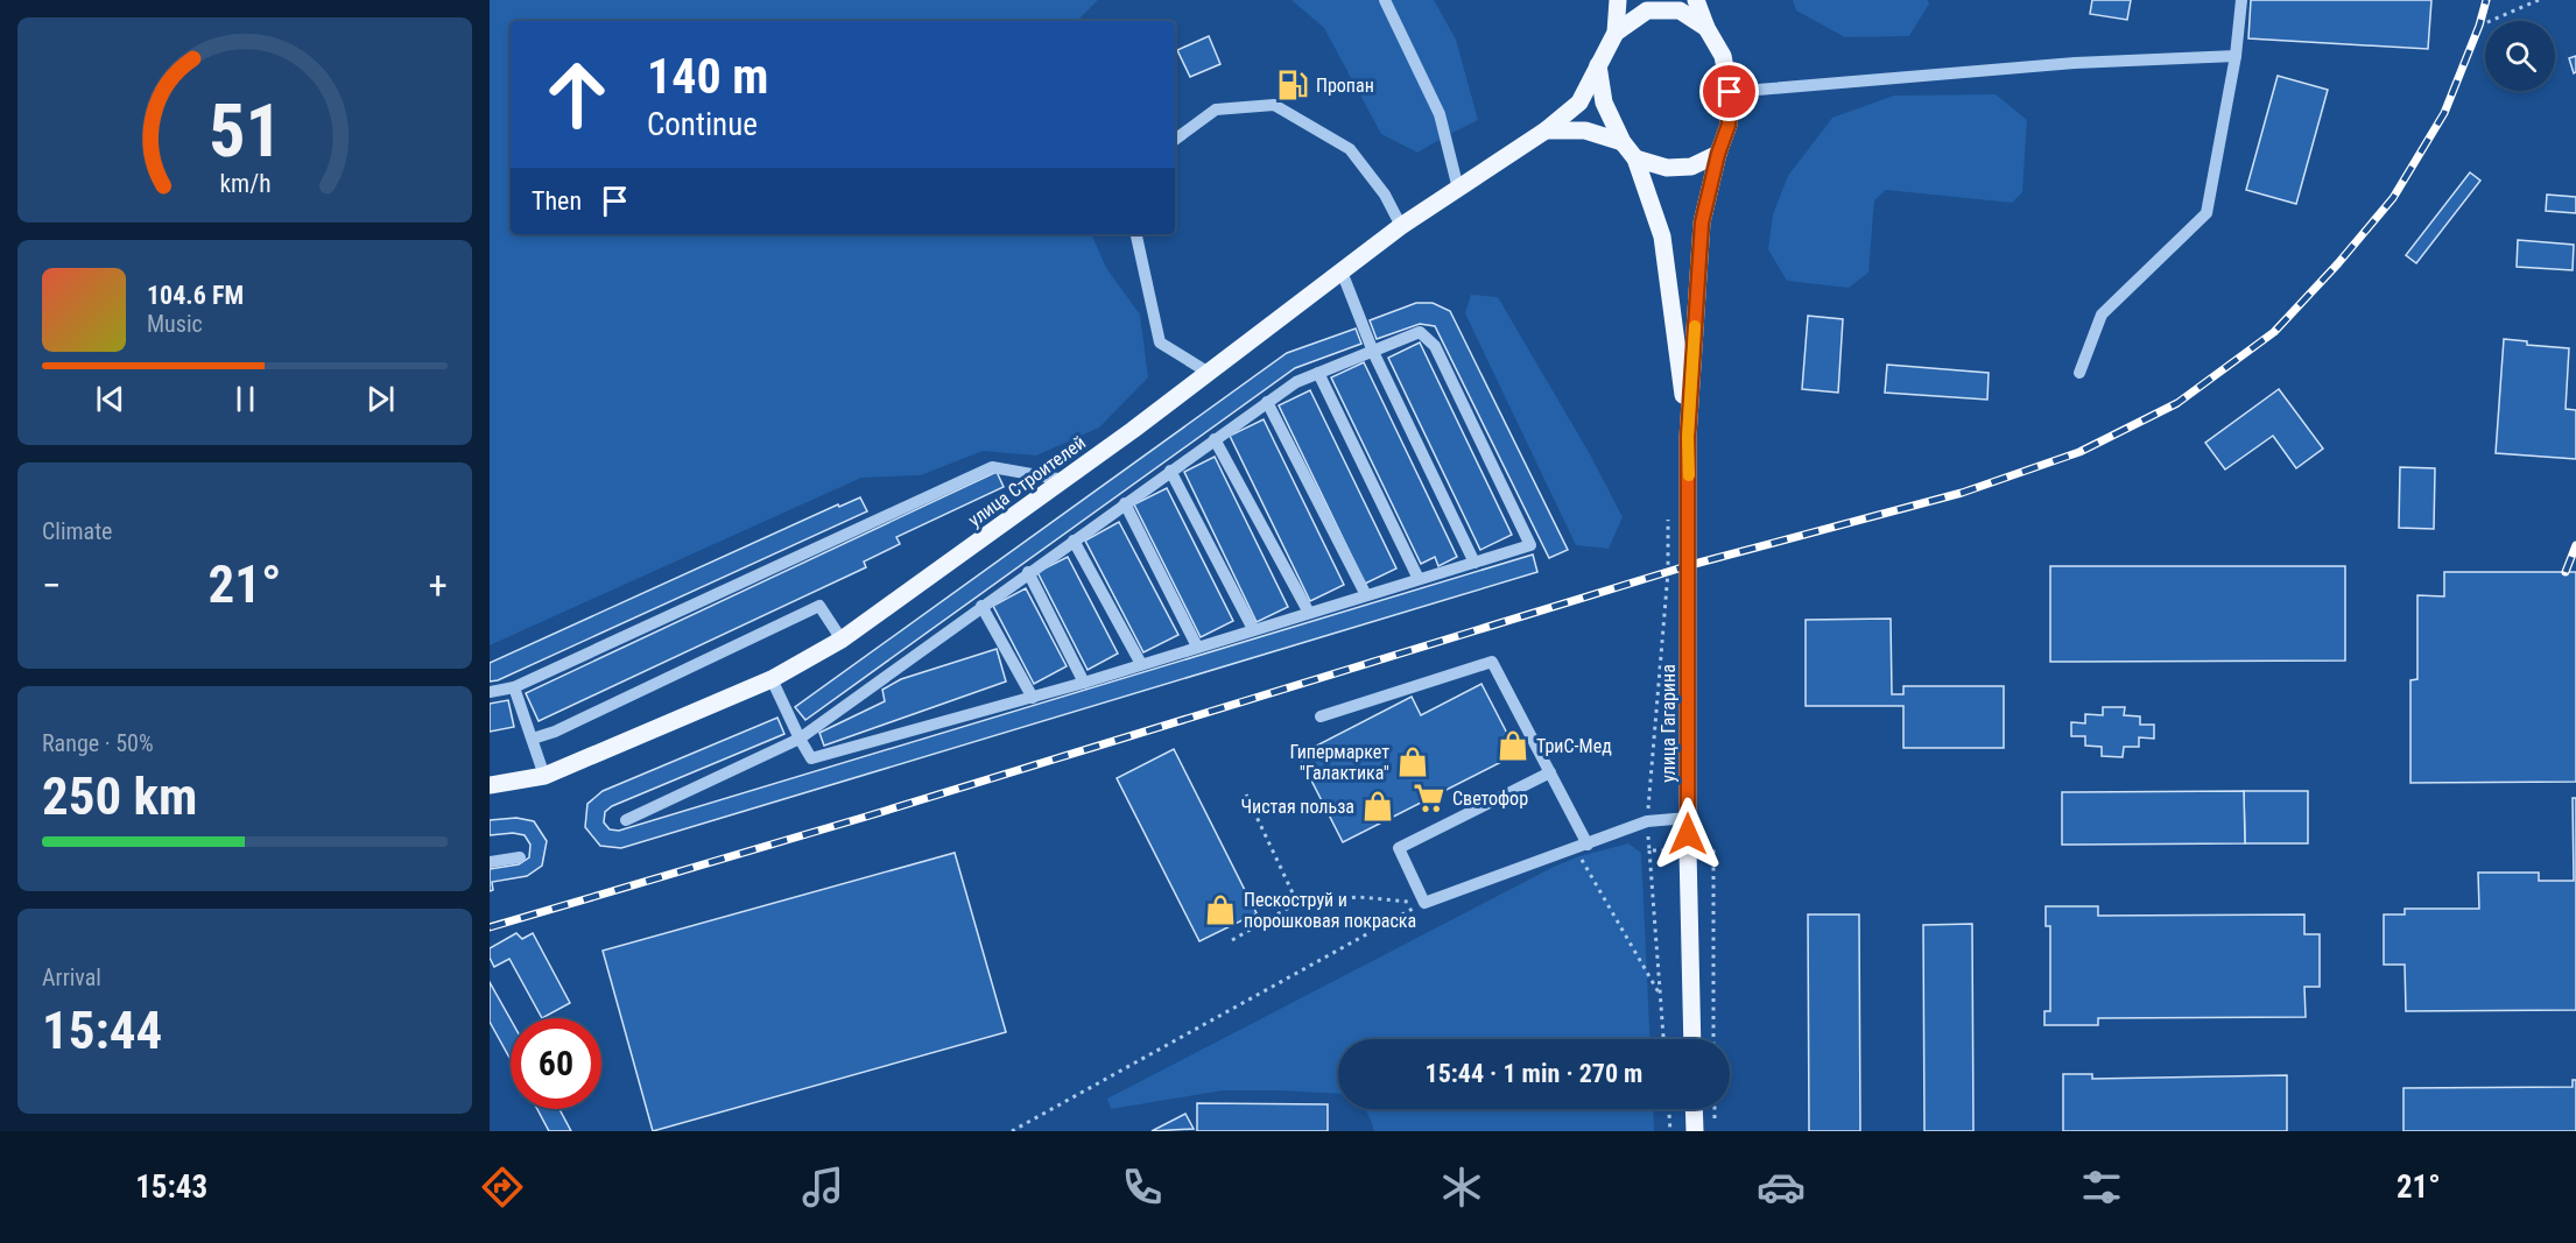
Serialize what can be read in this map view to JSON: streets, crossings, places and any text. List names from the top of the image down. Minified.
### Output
{"streets":{"main road":["улица Строителей","улица Гагарина"]},"places":{"fuel station":["Пропан"],"shop":["ТриС-Мед","Гипермаркет \"Галактика\"","Чистая польза","Пескоструй и порошковая покраска"],"supermarket":["Светофор"]},"page":{"turn":["140 m","Continue"],"then":"Then","song":["104.6 FM","Music"],"tile":["Climate",["Range · 50%","250 km"],["Arrival","15:44"]],"heat":["−","21°","+"],"limit":"60","trip":"15:44 · 1 min · 270 m","tabs":["15:43","21°"],"gauge":["51","km/h"]}}
